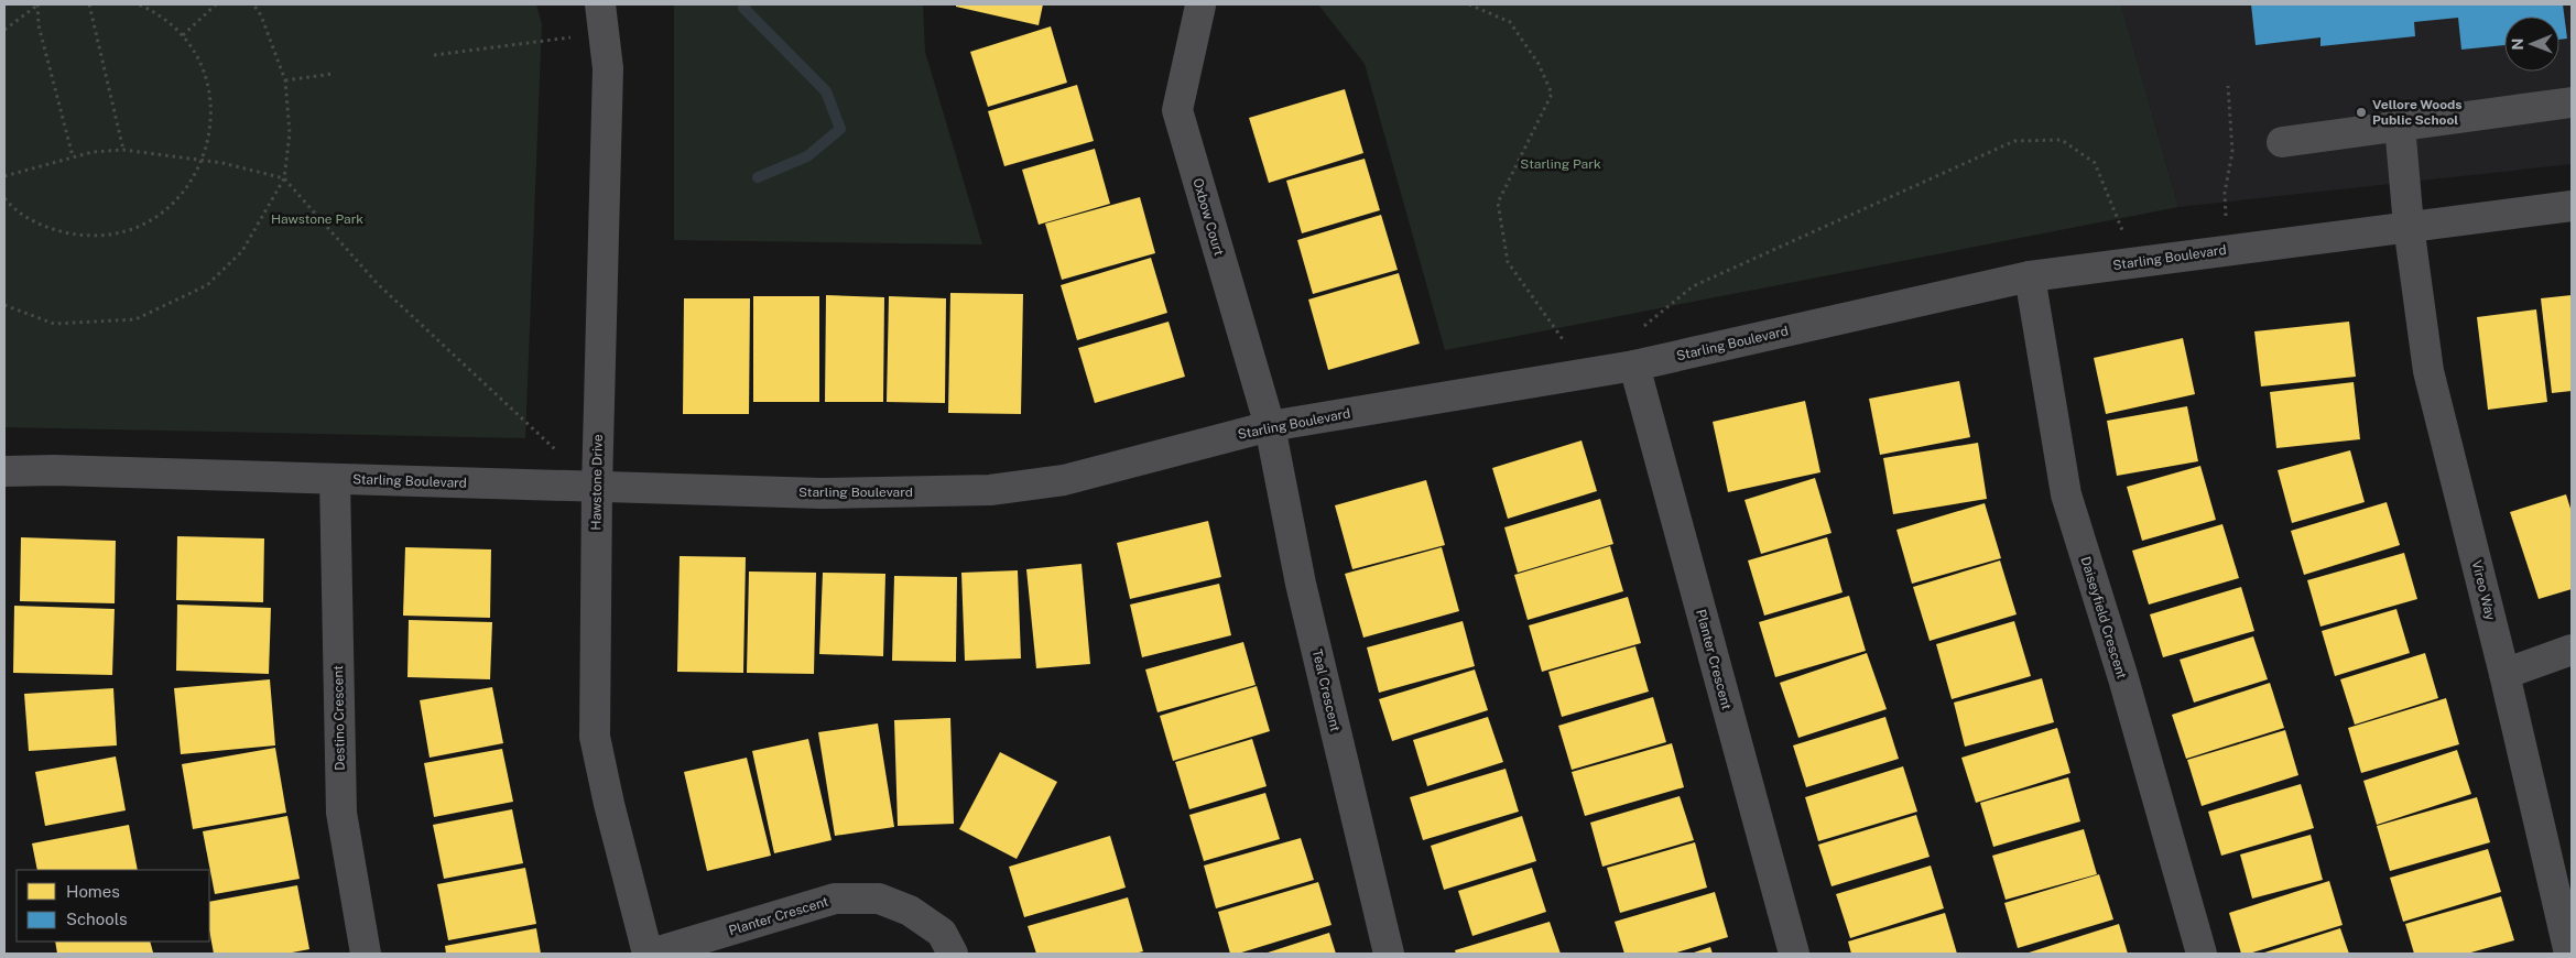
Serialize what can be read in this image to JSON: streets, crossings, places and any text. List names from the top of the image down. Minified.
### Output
{"streets":{"street":["Oxbow Court","Starling Boulevard","Hawstone Drive","Vireo Way","Daiseyfield Crescent","Planter Crescent","Teal Crescent","Destino Crescent"]},"crossings":[["Oxbow Court","Starling Boulevard"],["Oxbow Court","Teal Crescent"],["Starling Boulevard","Hawstone Drive"],["Starling Boulevard","Vireo Way"],["Starling Boulevard","Daiseyfield Crescent"],["Starling Boulevard","Planter Crescent"],["Starling Boulevard","Teal Crescent"],["Starling Boulevard","Destino Crescent"],["Hawstone Drive","Planter Crescent"]],"parks":["Starling Park","Hawstone Park"],"places":["Vellore Woods Public School"],"legend":["Homes","Schools"],"north":"left"}
